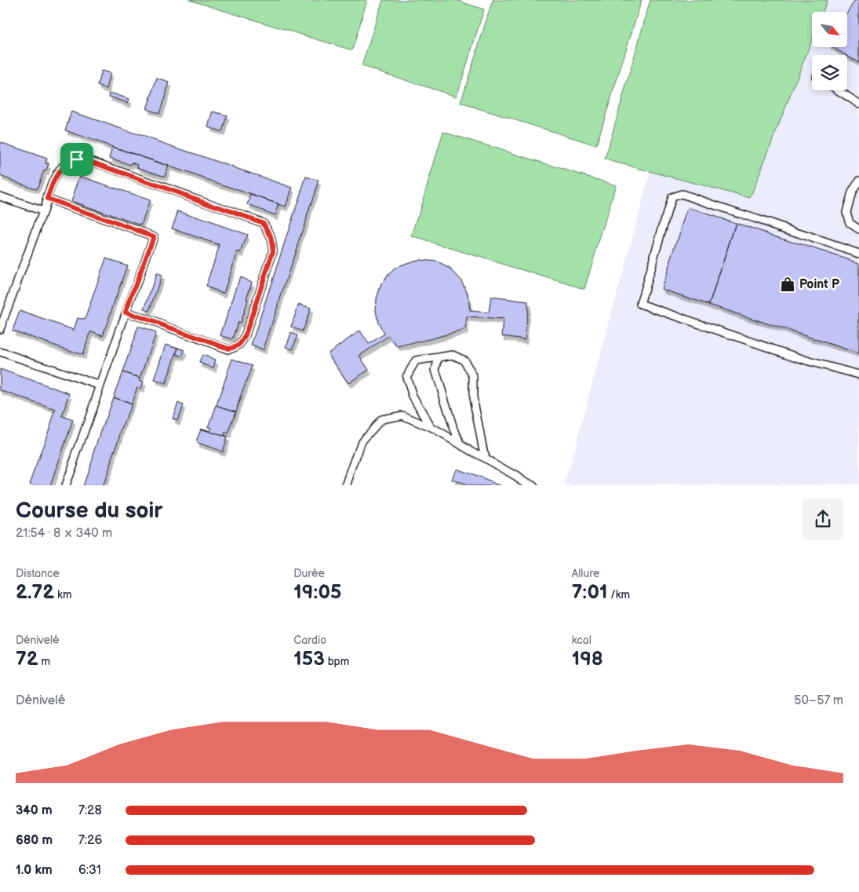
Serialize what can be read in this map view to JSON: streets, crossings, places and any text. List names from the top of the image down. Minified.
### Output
{"places":{"shop":["Point P"]},"north":"bottom right","page":{"heading":["Course du soir","21:54 · 8 × 340 m"],"stats":[["Distance","2.72 km"],["Durée","19:05"],["Allure","7:01 /km"],["Dénivelé","72 m"],["Cardio","153 bpm"],["kcal","198"]],"chart":["Dénivelé","50–57 m"],"list":[{"name":"340 m","note":"7:28"},{"name":"680 m","note":"7:26"},{"name":"1.0 km","note":"6:31"}]}}
